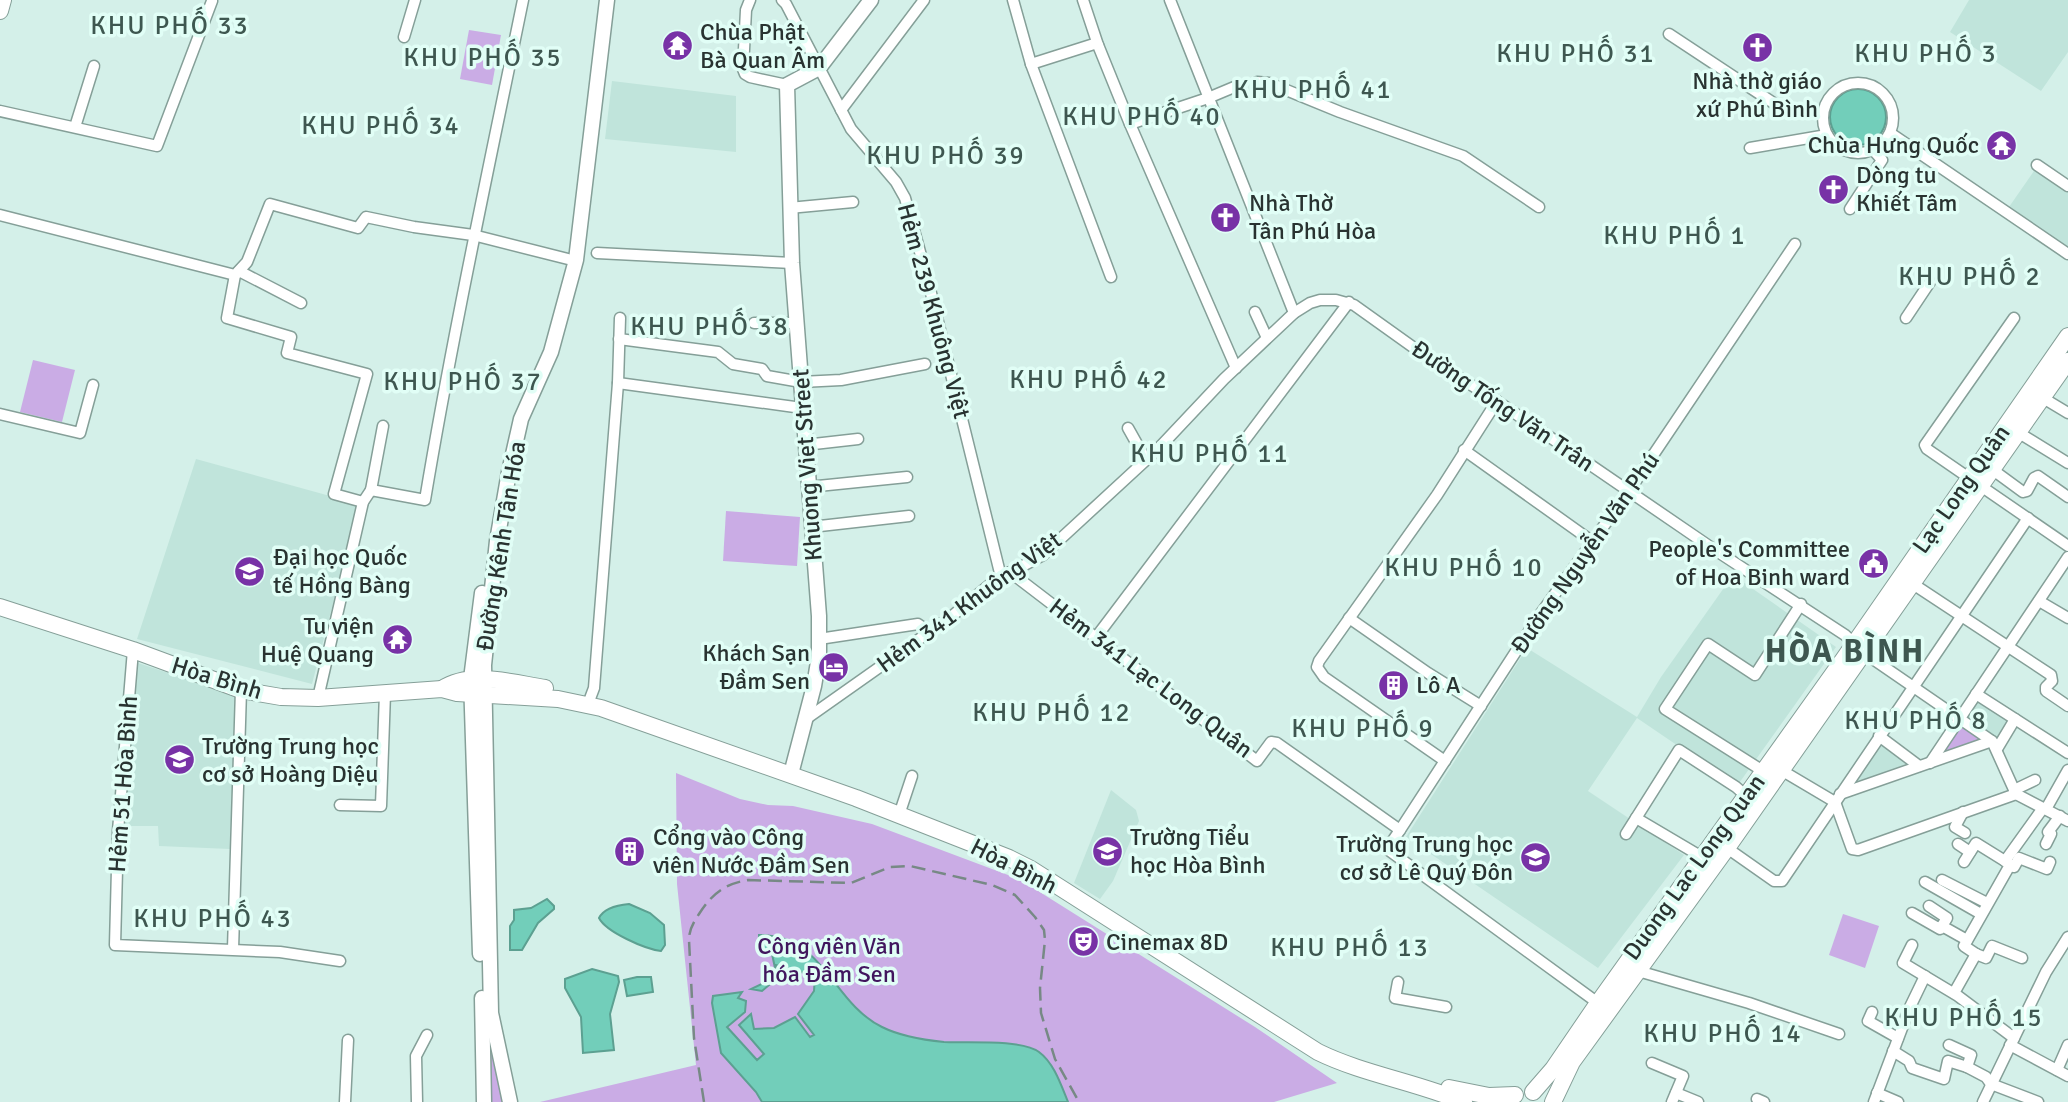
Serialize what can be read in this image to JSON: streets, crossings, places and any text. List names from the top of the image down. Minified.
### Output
{"streets":{"main road":["Lạc Long Quân","Hòa Bình","Duong Lac Long Quan"],"street":["Hẻm 239 Khuông Việt","Đường Tống Văn Trân","Khuong Viet Street","Đường Kênh Tân Hóa","Đường Nguyễn Văn Phú","Hẻm 341 Khuông Việt","Hẻm 341 Lạc Long Quân","Hẻm 51 Hòa Bình"]},"crossings":[["Hẻm 239 Khuông Việt","Hẻm 341 Khuông Việt"],["Hẻm 239 Khuông Việt","Hẻm 341 Lạc Long Quân"],["Đường Tống Văn Trân","Lạc Long Quân"],["Đường Tống Văn Trân","Đường Nguyễn Văn Phú"],["Đường Tống Văn Trân","Hẻm 341 Khuông Việt"],["Đường Tống Văn Trân","Duong Lac Long Quan"],["Khuong Viet Street","Hẻm 341 Khuông Việt"],["Khuong Viet Street","Hòa Bình"],["Lạc Long Quân","Duong Lac Long Quan"],["Đường Kênh Tân Hóa","Hòa Bình"],["Đường Nguyễn Văn Phú","Hẻm 341 Lạc Long Quân"],["Hẻm 341 Khuông Việt","Hẻm 341 Lạc Long Quân"],["Hòa Bình","Hẻm 51 Hòa Bình"]],"districts":["KHU PHỐ 33","KHU PHỐ 31","KHU PHỐ 3","KHU PHỐ 35","KHU PHỐ 41","KHU PHỐ 40","KHU PHỐ 34","KHU PHỐ 39","KHU PHỐ 1","KHU PHỐ 2","KHU PHỐ 38","KHU PHỐ 42","KHU PHỐ 37","KHU PHỐ 11","KHU PHỐ 10","HÒA BÌNH","KHU PHỐ 12","KHU PHỐ 8","KHU PHỐ 9","KHU PHỐ 43","KHU PHỐ 13","KHU PHỐ 15","KHU PHỐ 14"],"parks":["Công viên Văn hóa Đầm Sen"],"places":{"temple":["Chùa Phật Bà Quan Âm","Chùa Hưng Quốc","Tu viện Huệ Quang"],"church":["Nhà thờ giáo xứ Phú Bình","Dòng tu Khiết Tâm","Nhà Thờ Tân Phú Hòa"],"public building":["People's Committee of Hoa Binh ward"],"school or university":["Đại học Quốc tế Hồng Bàng","Trường Trung học cơ sở Hoàng Diệu","Trường Tiểu học Hòa Bình","Trường Trung học cơ sở Lê Quý Đôn"],"hotel":["Khách Sạn Đầm Sen"],"building":["Lô A","Cổng vào Công viên Nước Đầm Sen"],"theatre":["Cinemax 8D"]}}
